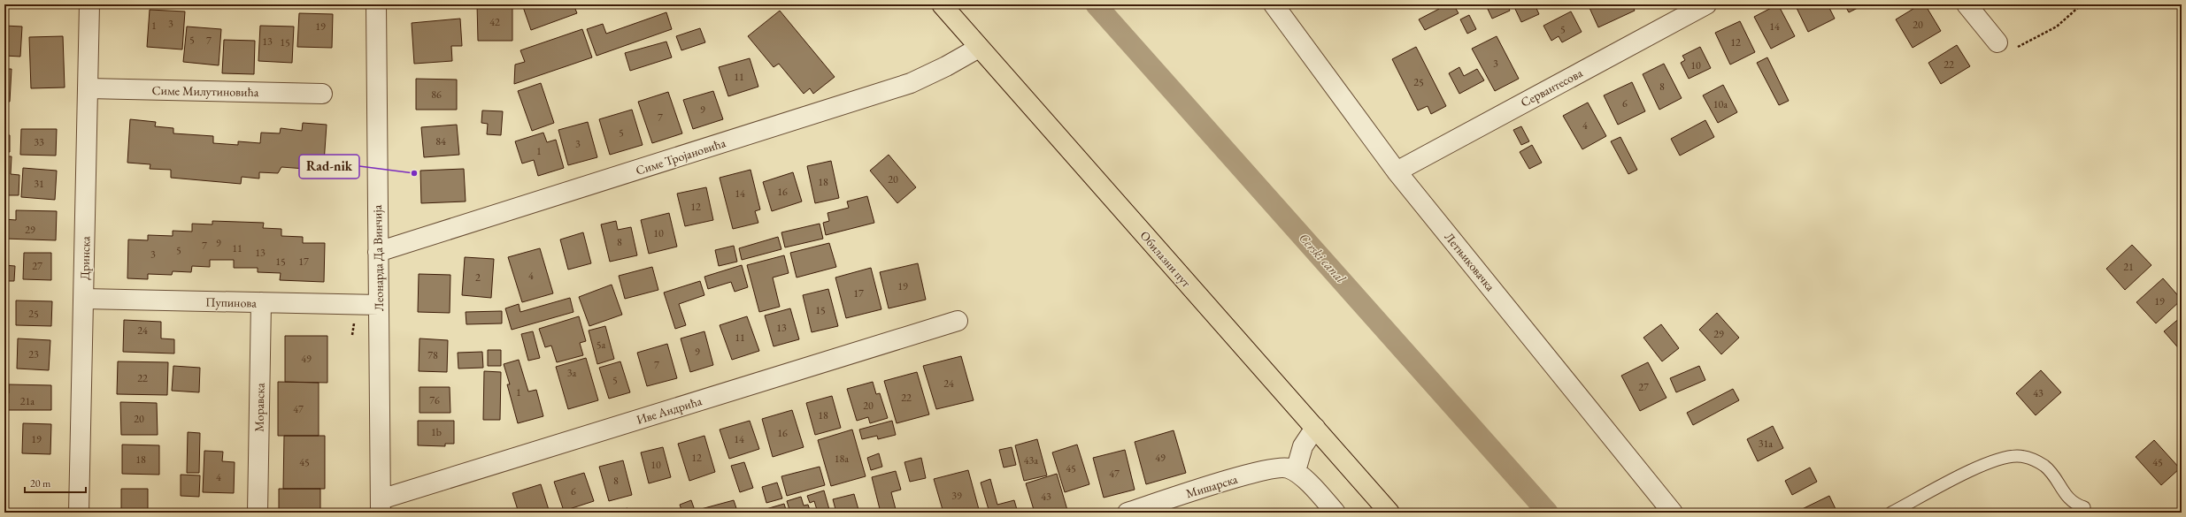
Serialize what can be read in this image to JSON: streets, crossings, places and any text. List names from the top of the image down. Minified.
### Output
{"streets":{"main road":["Обилазни пут"],"street":["Сервантесова","Симе Милутиновића","Симе Тројановића","Дринска","Леонарда Да Винчија","Летњиковачка","Пупинова","Моравска","Иве Андрића","Мишарска"]},"crossings":[["Сервантесова","Летњиковачка"],["Симе Милутиновића","Дринска"],["Симе Тројановића","Леонарда Да Винчија"],["Симе Тројановића","Обилазни пут"],["Дринска","Пупинова"],["Леонарда Да Винчија","Пупинова"],["Леонарда Да Винчија","Иве Андрића"],["Пупинова","Моравска"]],"water":["Cerski canal"],"places":["Rad-nik"],"house_numbers":["42","3","20","1","19","14","5","5","7","13","15","12","3","22","10","11","25","8","86","6","10a","9","7","4","5","84","33","3","1","20","18","31","16","14","12","29","10","8","9","7","11","5","13","3","15","17","27","21","4","2","19","17","19","15","25","13","24","29","11","5a","9","23","78","49","7","3a","22","5","24","27","1","43","22","76","21a","20","47","18","20","1b","16","19","14","31a","12","49","18a","18","43a","45","45","10","45","47","4","8","6","39","43"],"scale_bar":"20 m"}
